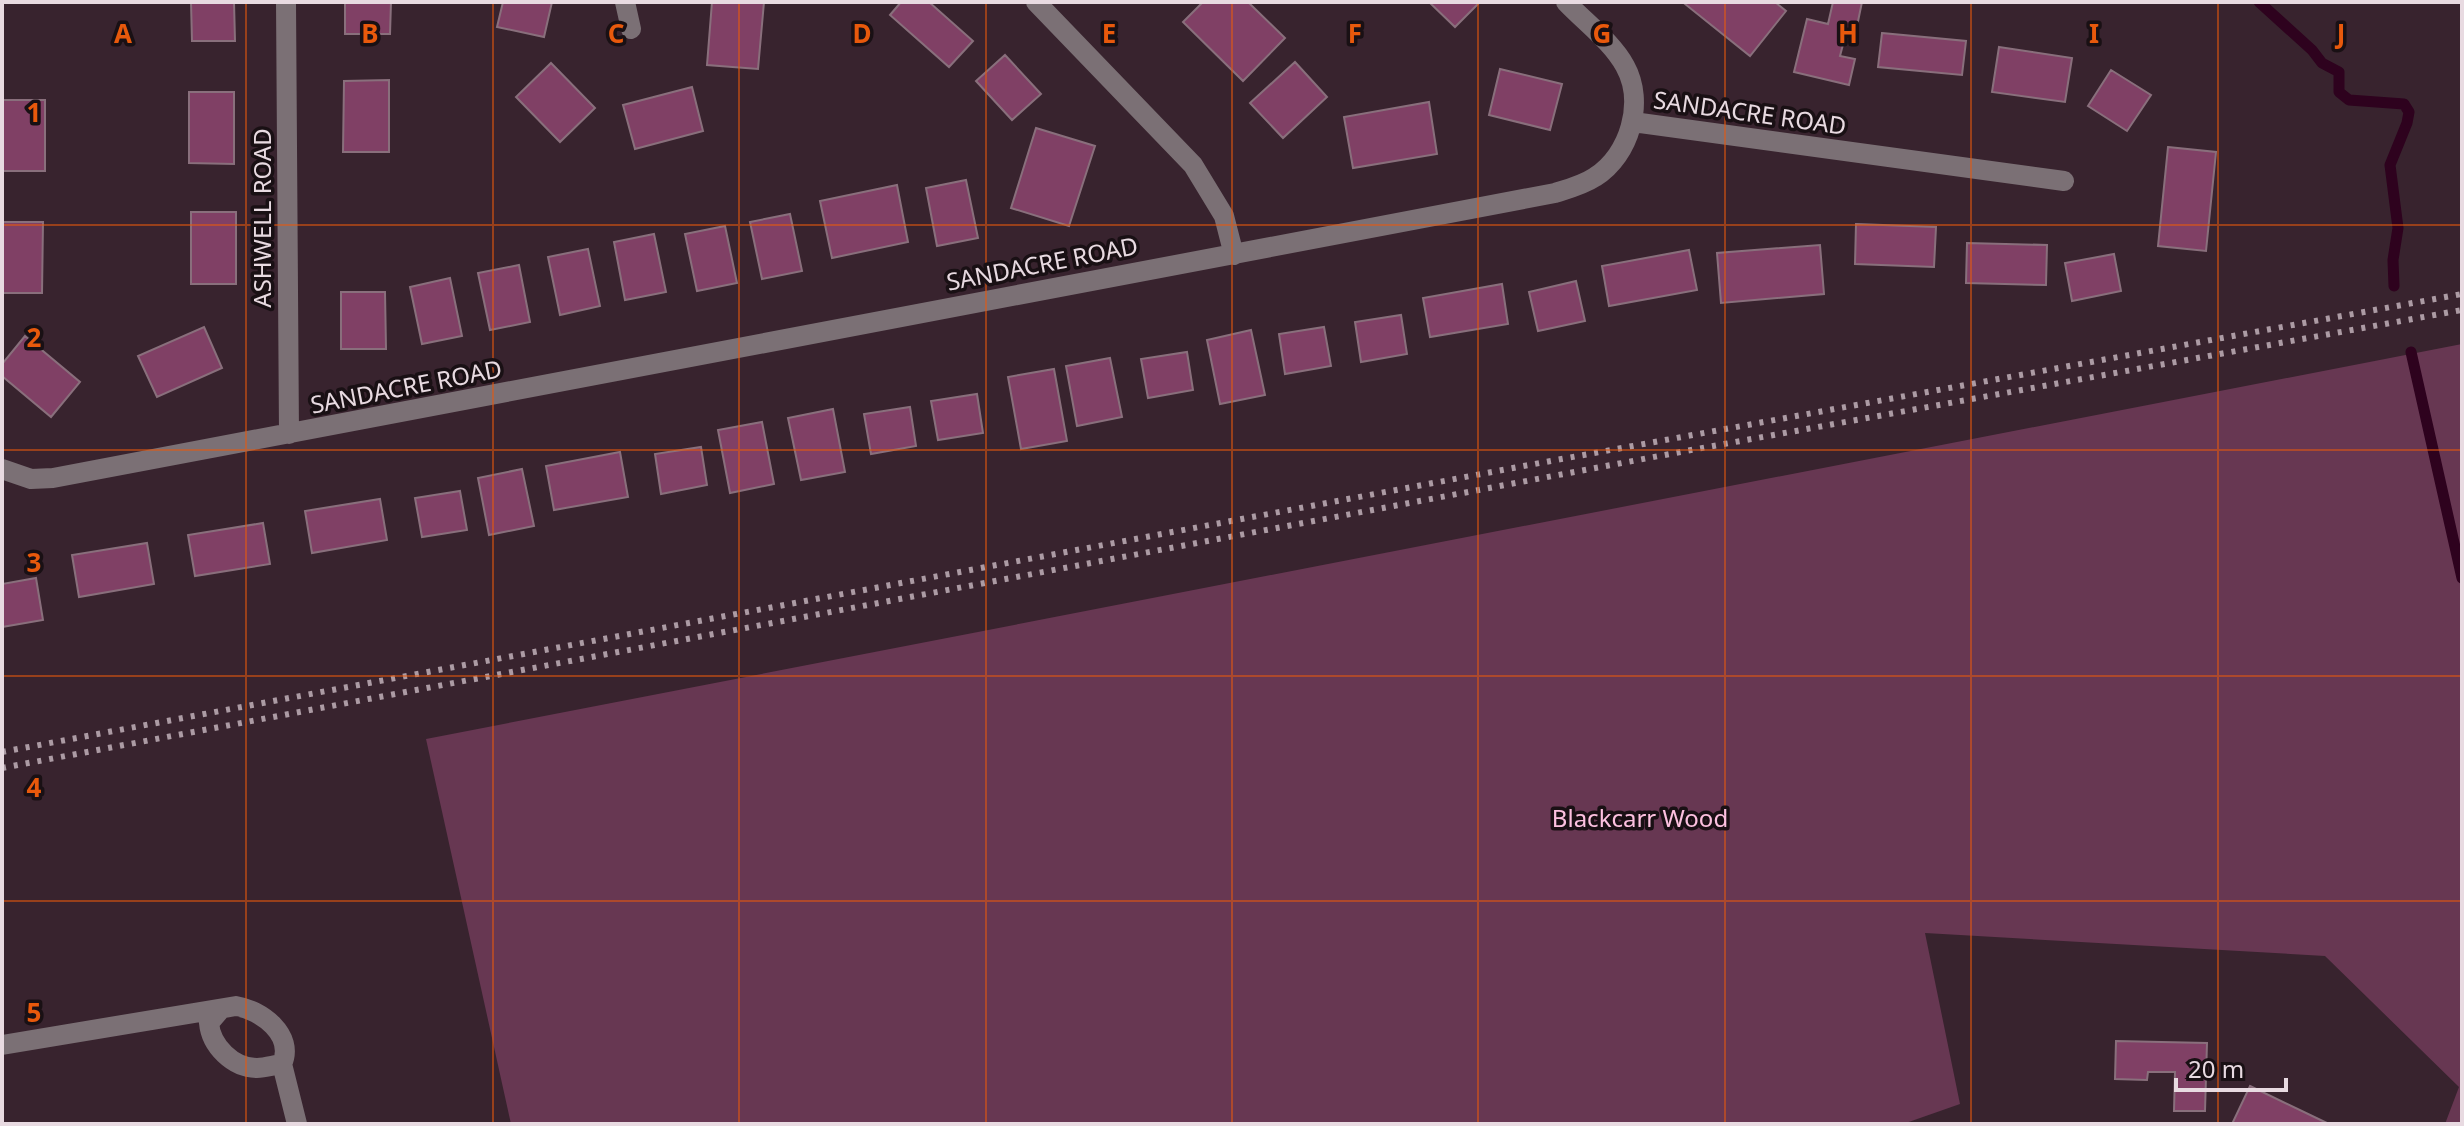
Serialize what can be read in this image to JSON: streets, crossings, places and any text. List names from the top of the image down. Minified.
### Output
{"streets":{"street":["SANDACRE ROAD","ASHWELL ROAD"]},"crossings":[["SANDACRE ROAD","ASHWELL ROAD"]],"parks":["Blackcarr Wood"],"scale_bar":"20 m","grid":{"columns":["A","B","C","D","E","F","G","H","I","J"],"rows":["1","2","3","4","5"]}}
